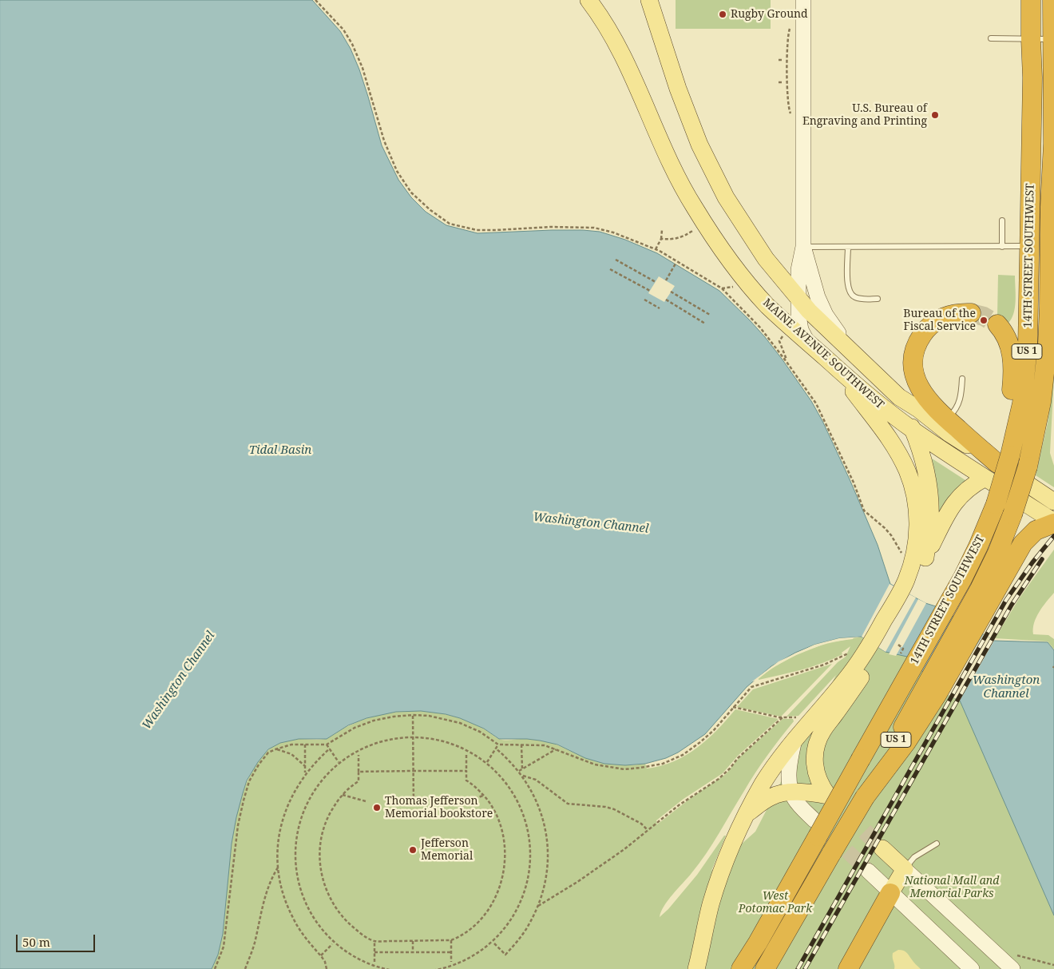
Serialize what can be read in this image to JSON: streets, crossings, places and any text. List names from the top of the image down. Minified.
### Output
{"streets":{"highway":["14TH STREET SOUTHWEST","US 1"],"main road":["MAINE AVENUE SOUTHWEST"]},"crossings":[["14TH STREET SOUTHWEST","MAINE AVENUE SOUTHWEST"]],"water":["Tidal Basin","Washington Channel"],"parks":["National Mall and Memorial Parks","West Potomac Park"],"places":["Rugby Ground","U.S. Bureau of Engraving and Printing","Bureau of the Fiscal Service","Thomas Jefferson Memorial bookstore","Jefferson Memorial"],"scale_bar":"50 m"}
